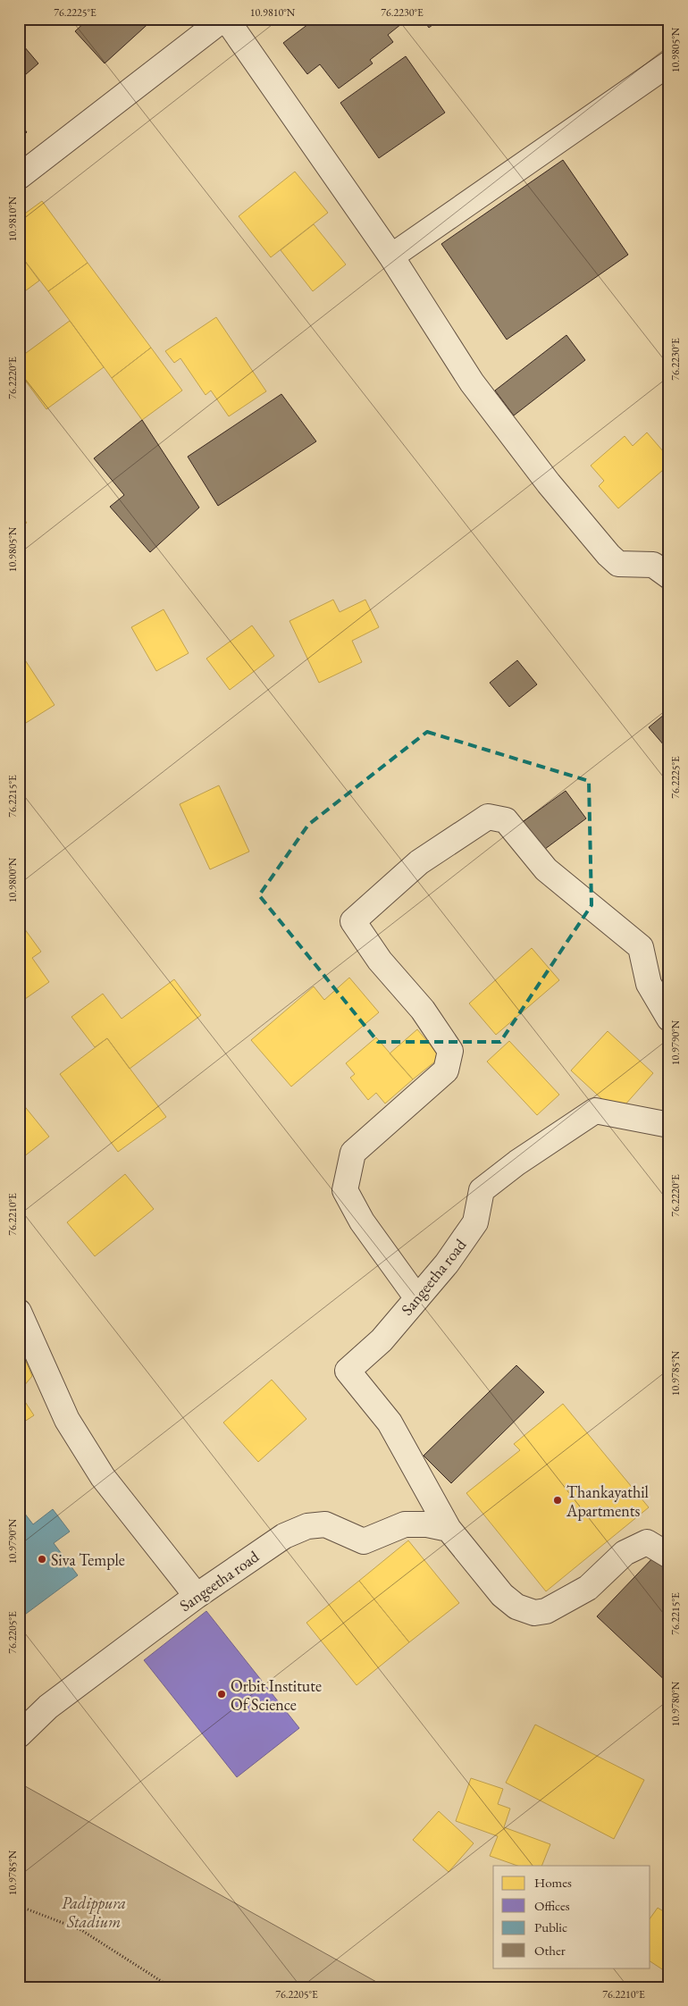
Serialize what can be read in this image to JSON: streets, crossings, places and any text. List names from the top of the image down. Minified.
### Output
{"streets":{"street":["Sangeetha road"]},"parks":["Padippura Stadium"],"places":["Thankayathil Apartments","Siva Temple","Orbit Institute Of Science"],"legend":["Homes","Offices","Public","Other"],"coordinates":["76.2225°E","10.9810°N","76.2230°E","10.9805°N","76.2220°E","76.2215°E","10.9800°N","10.9790°N","76.2210°E","10.9785°N","76.2205°E","10.9780°N"]}
